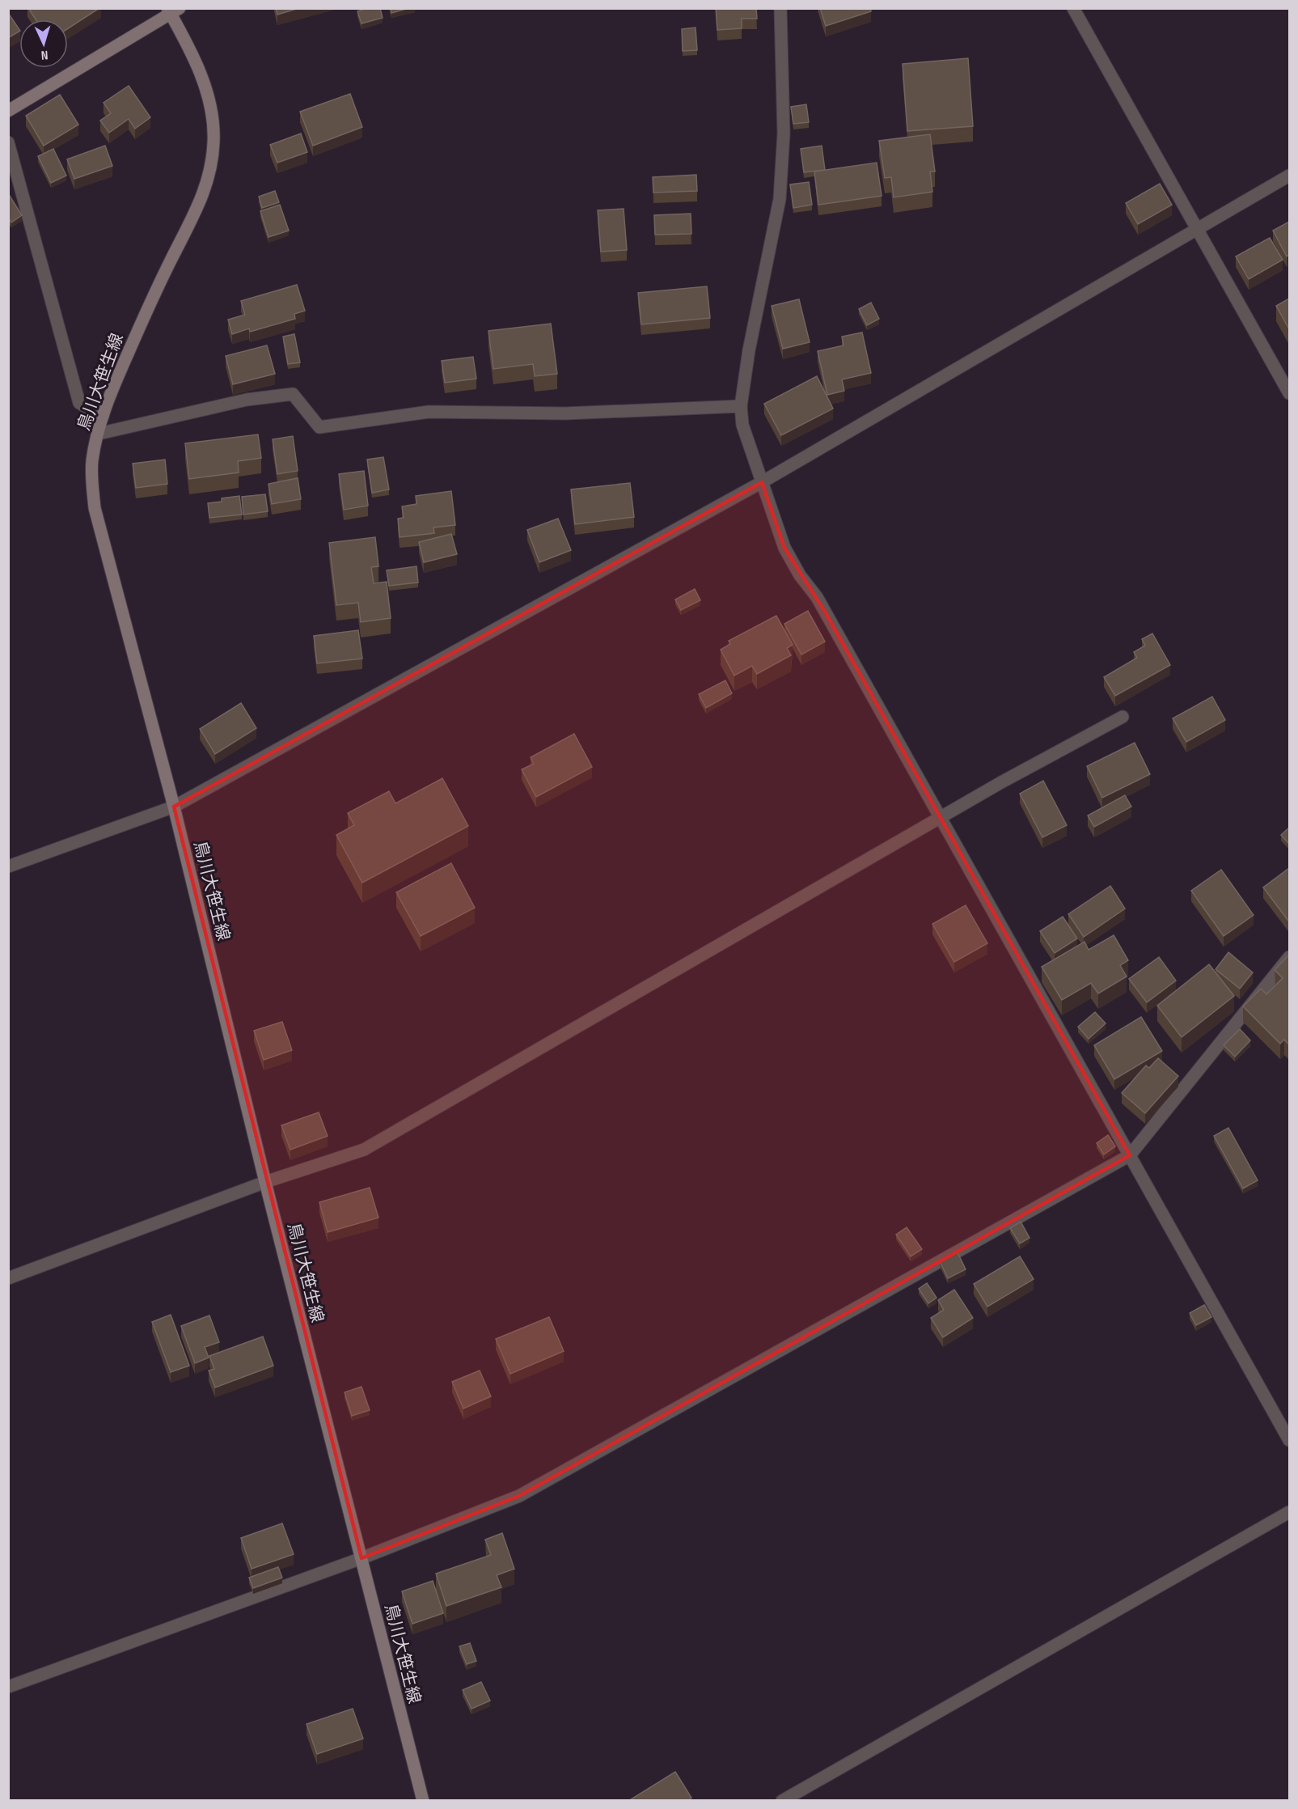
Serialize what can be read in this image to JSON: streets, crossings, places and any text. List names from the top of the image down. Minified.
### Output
{"streets":{"street":["鳥川大笹生線"]},"north":"bottom"}
